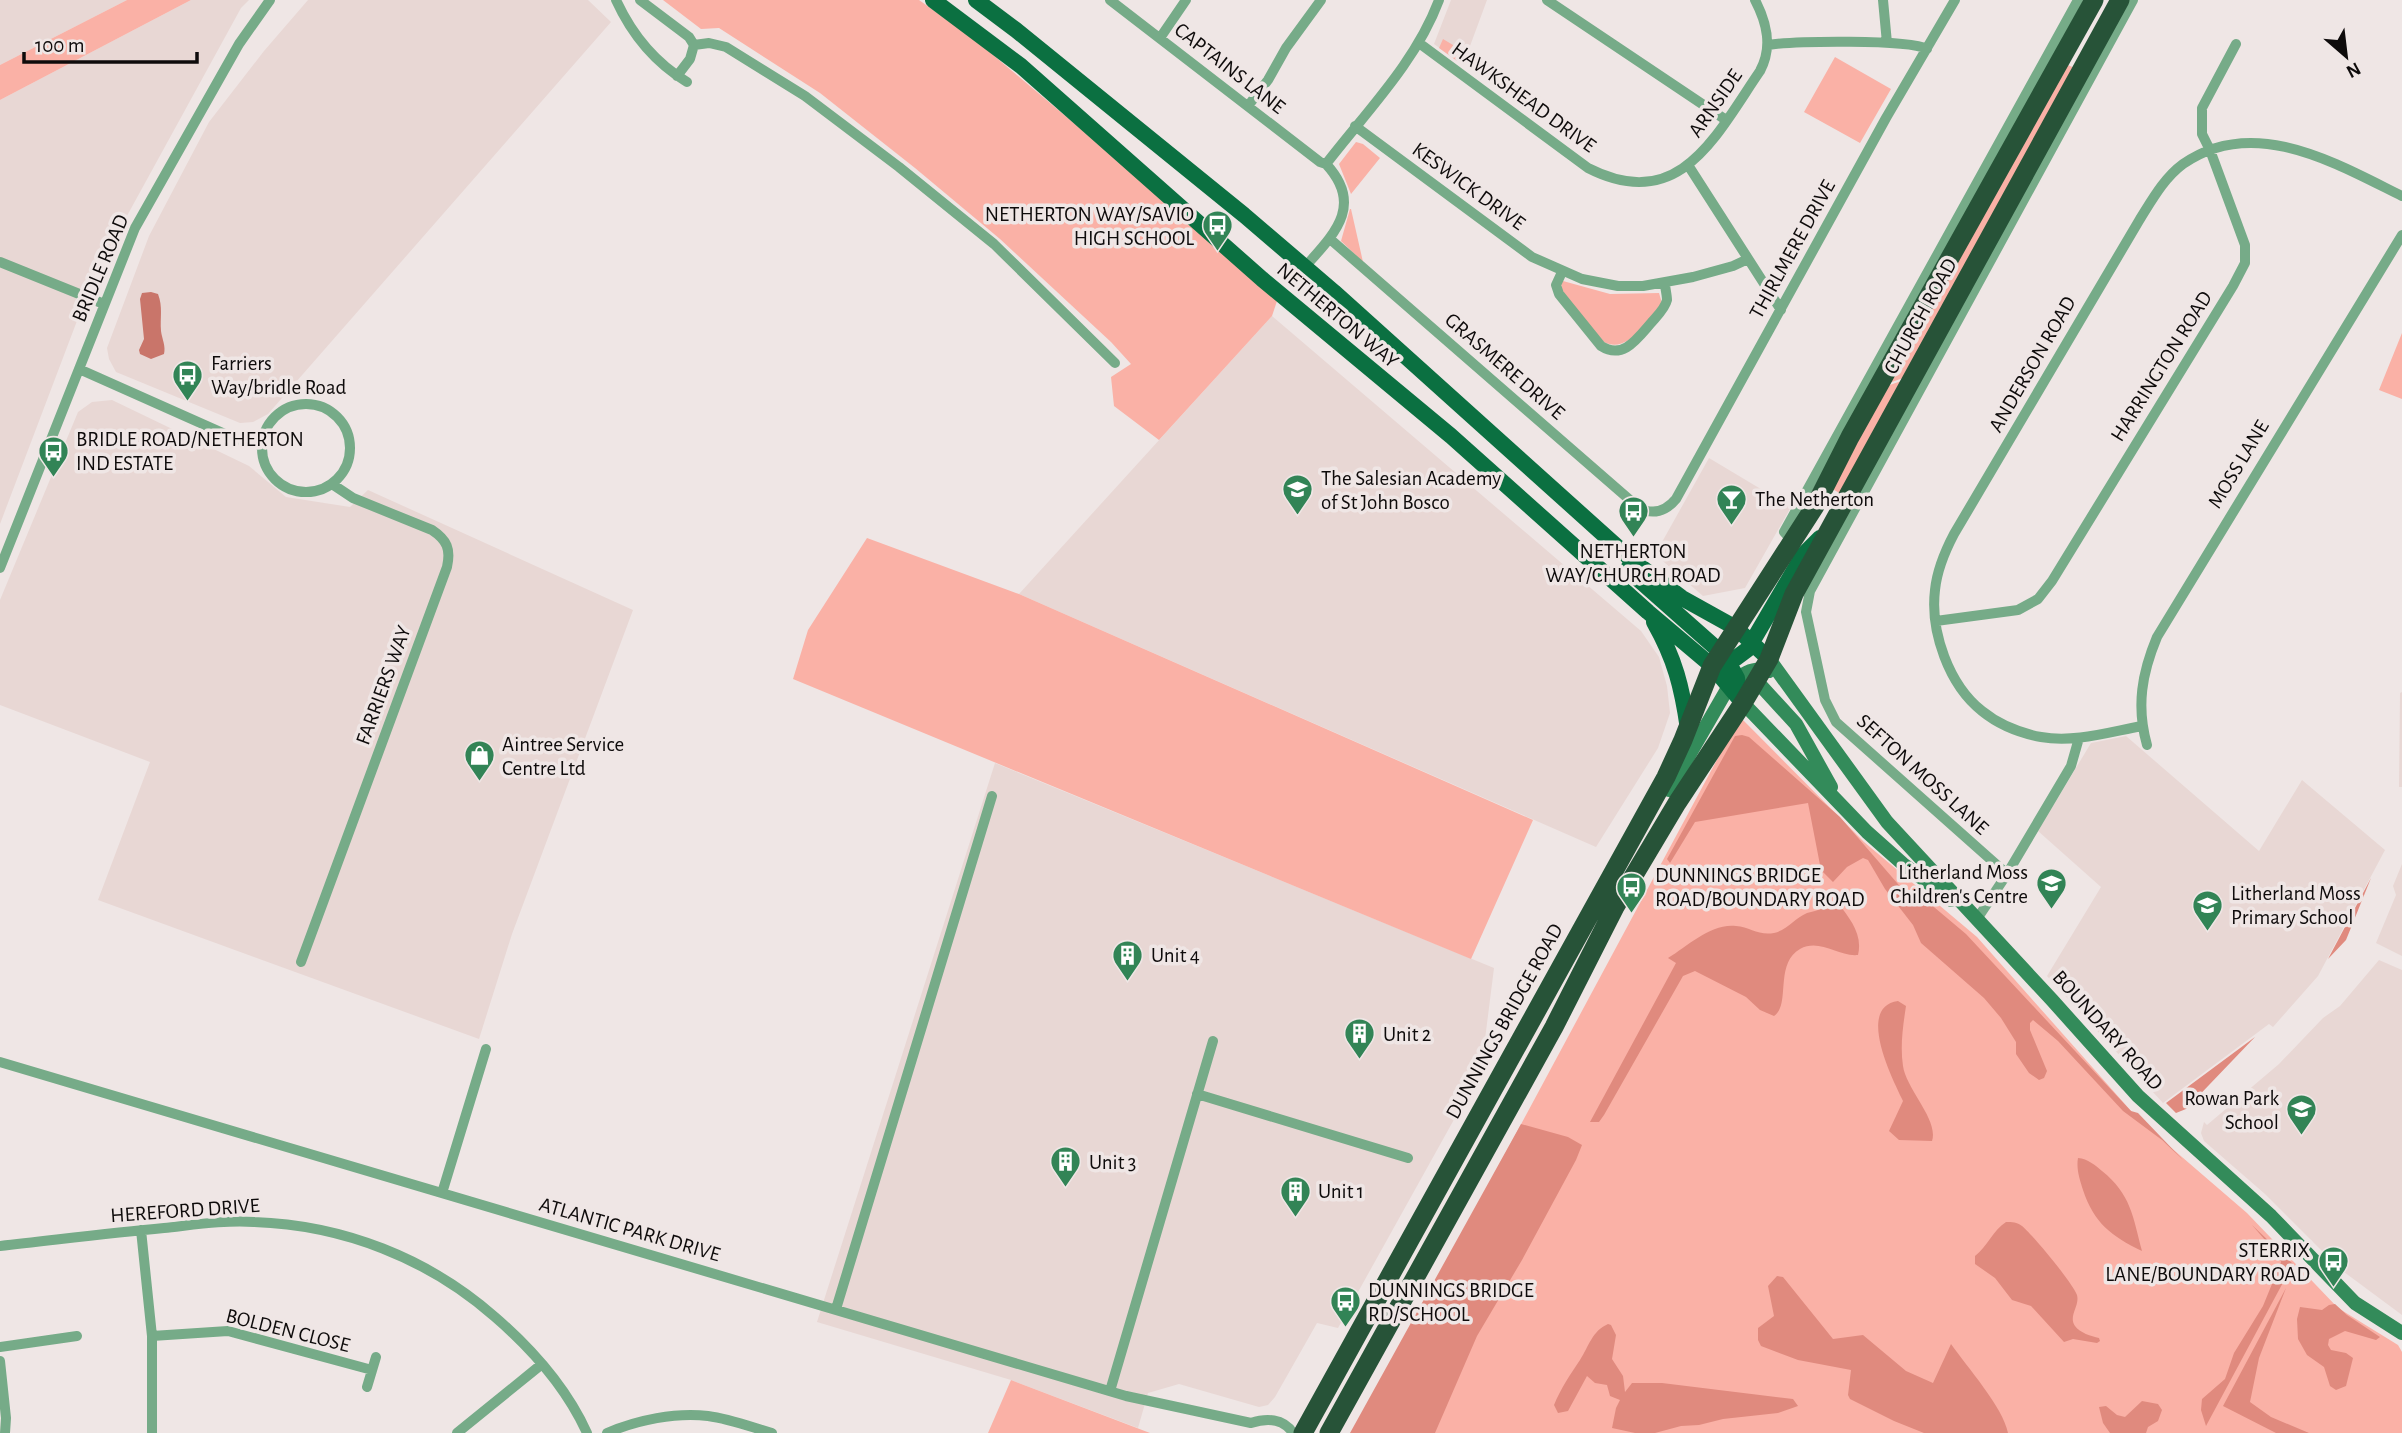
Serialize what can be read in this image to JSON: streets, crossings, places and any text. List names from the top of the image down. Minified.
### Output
{"streets":{"highway":["CHURCH ROAD","DUNNINGS BRIDGE ROAD"],"main road":["NETHERTON WAY"],"street":["CAPTAINS LANE","HAWKSHEAD DRIVE","ARNSIDE","KESWICK DRIVE","THIRLMERE DRIVE","BRIDLE ROAD","ANDERSON ROAD","GRASMERE DRIVE","HARRINGTON ROAD","MOSS LANE","FARRIERS WAY","SEFTON MOSS LANE","BOUNDARY ROAD","HEREFORD DRIVE","ATLANTIC PARK DRIVE","BOLDEN CLOSE"]},"crossings":[["HAWKSHEAD DRIVE","ARNSIDE"],["ARNSIDE","KESWICK DRIVE"],["ARNSIDE","THIRLMERE DRIVE"],["THIRLMERE DRIVE","GRASMERE DRIVE"],["NETHERTON WAY","CHURCH ROAD"],["NETHERTON WAY","DUNNINGS BRIDGE ROAD"],["NETHERTON WAY","BOUNDARY ROAD"],["CHURCH ROAD","SEFTON MOSS LANE"],["CHURCH ROAD","DUNNINGS BRIDGE ROAD"],["CHURCH ROAD","BOUNDARY ROAD"],["ANDERSON ROAD","HARRINGTON ROAD"],["DUNNINGS BRIDGE ROAD","BOUNDARY ROAD"]],"places":{"bus stop":["NETHERTON WAY/SAVIO HIGH SCHOOL","Farriers Way/bridle Road","BRIDLE ROAD/NETHERTON IND ESTATE","NETHERTON WAY/CHURCH ROAD","DUNNINGS BRIDGE ROAD/BOUNDARY ROAD","STERRIX LANE/BOUNDARY ROAD","DUNNINGS BRIDGE RD/SCHOOL"],"school or university":["The Salesian Academy of St John Bosco","Litherland Moss Children's Centre","Litherland Moss Primary School","Rowan Park School"],"bar":["The Netherton"],"shop":["Aintree Service Centre Ltd"],"building":["Unit 4","Unit 2","Unit 3","Unit 1"]},"scale_bar":"100 m","north":"bottom right"}
